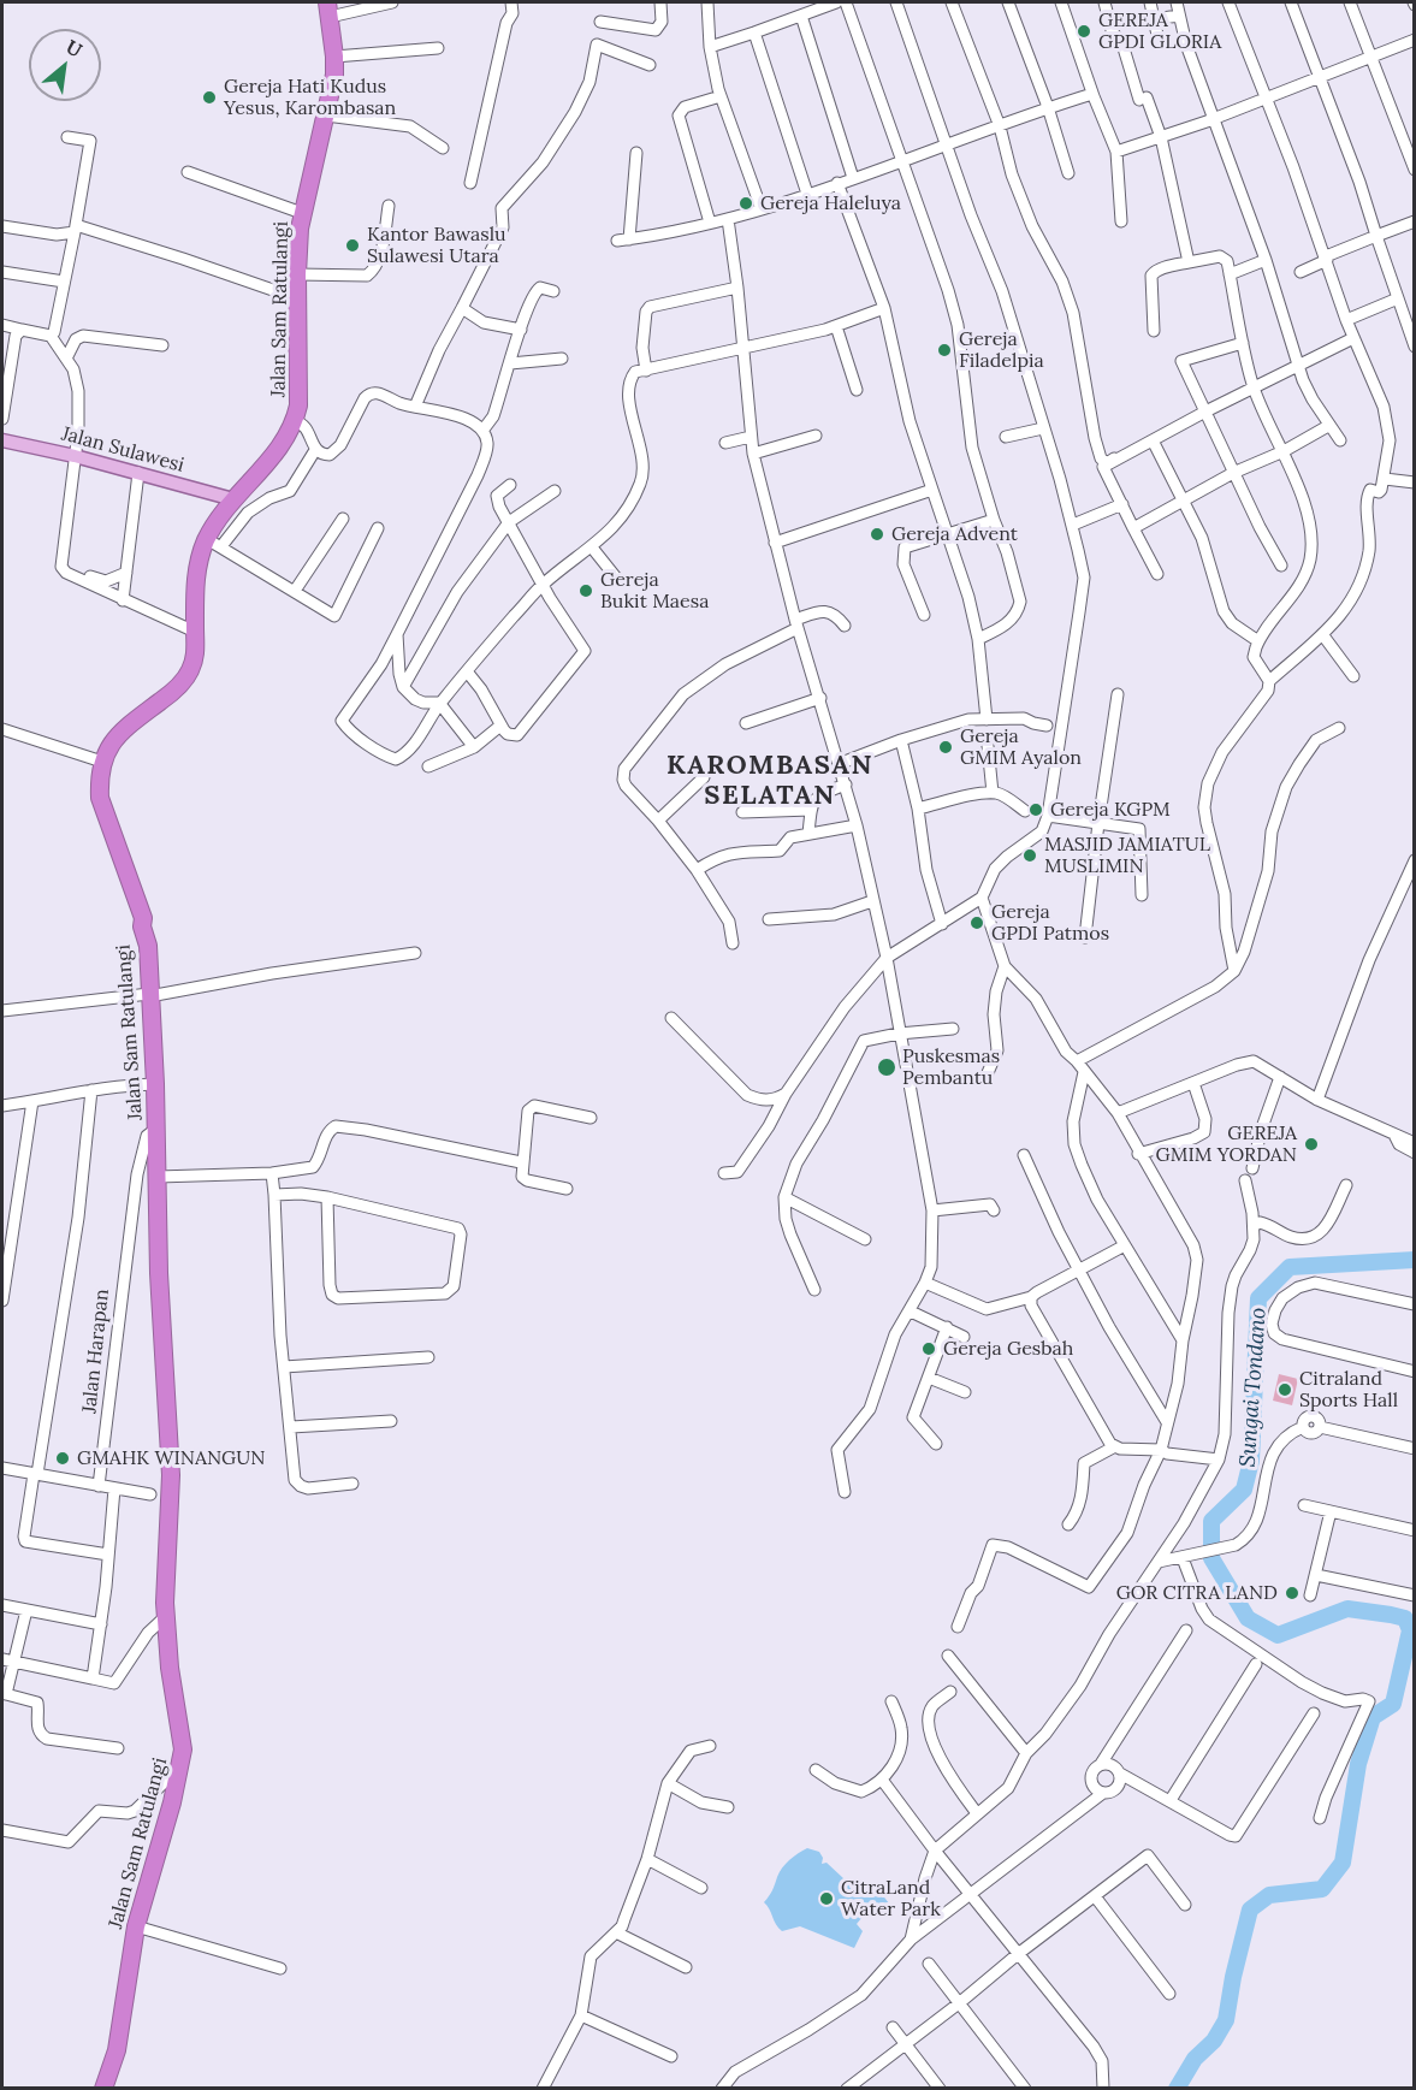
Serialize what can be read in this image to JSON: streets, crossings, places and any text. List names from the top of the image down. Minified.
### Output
{"streets":{"highway":["Jalan Sam Ratulangi"],"main road":["Jalan Sulawesi"],"street":["Jalan Harapan"]},"crossings":[["Jalan Sam Ratulangi","Jalan Sulawesi"],["Jalan Sam Ratulangi","Jalan Harapan"]],"districts":["KAROMBASAN SELATAN"],"water":["Sungai Tondano"],"places":["GEREJA GPDI GLORIA","Gereja Hati Kudus Yesus, Karombasan","Gereja Haleluya","Kantor Bawaslu Sulawesi Utara","Gereja Filadelpia","Gereja Advent","Gereja Bukit Maesa","Gereja GMIM Ayalon","Gereja KGPM","MASJID JAMIATUL MUSLIMIN","Gereja GPDI Patmos","Puskesmas Pembantu","GEREJA GMIM YORDAN","Gereja Gesbah","Citraland Sports Hall","GMAHK WINANGUN","GOR CITRA LAND","CitraLand Water Park"],"north":"top right"}
